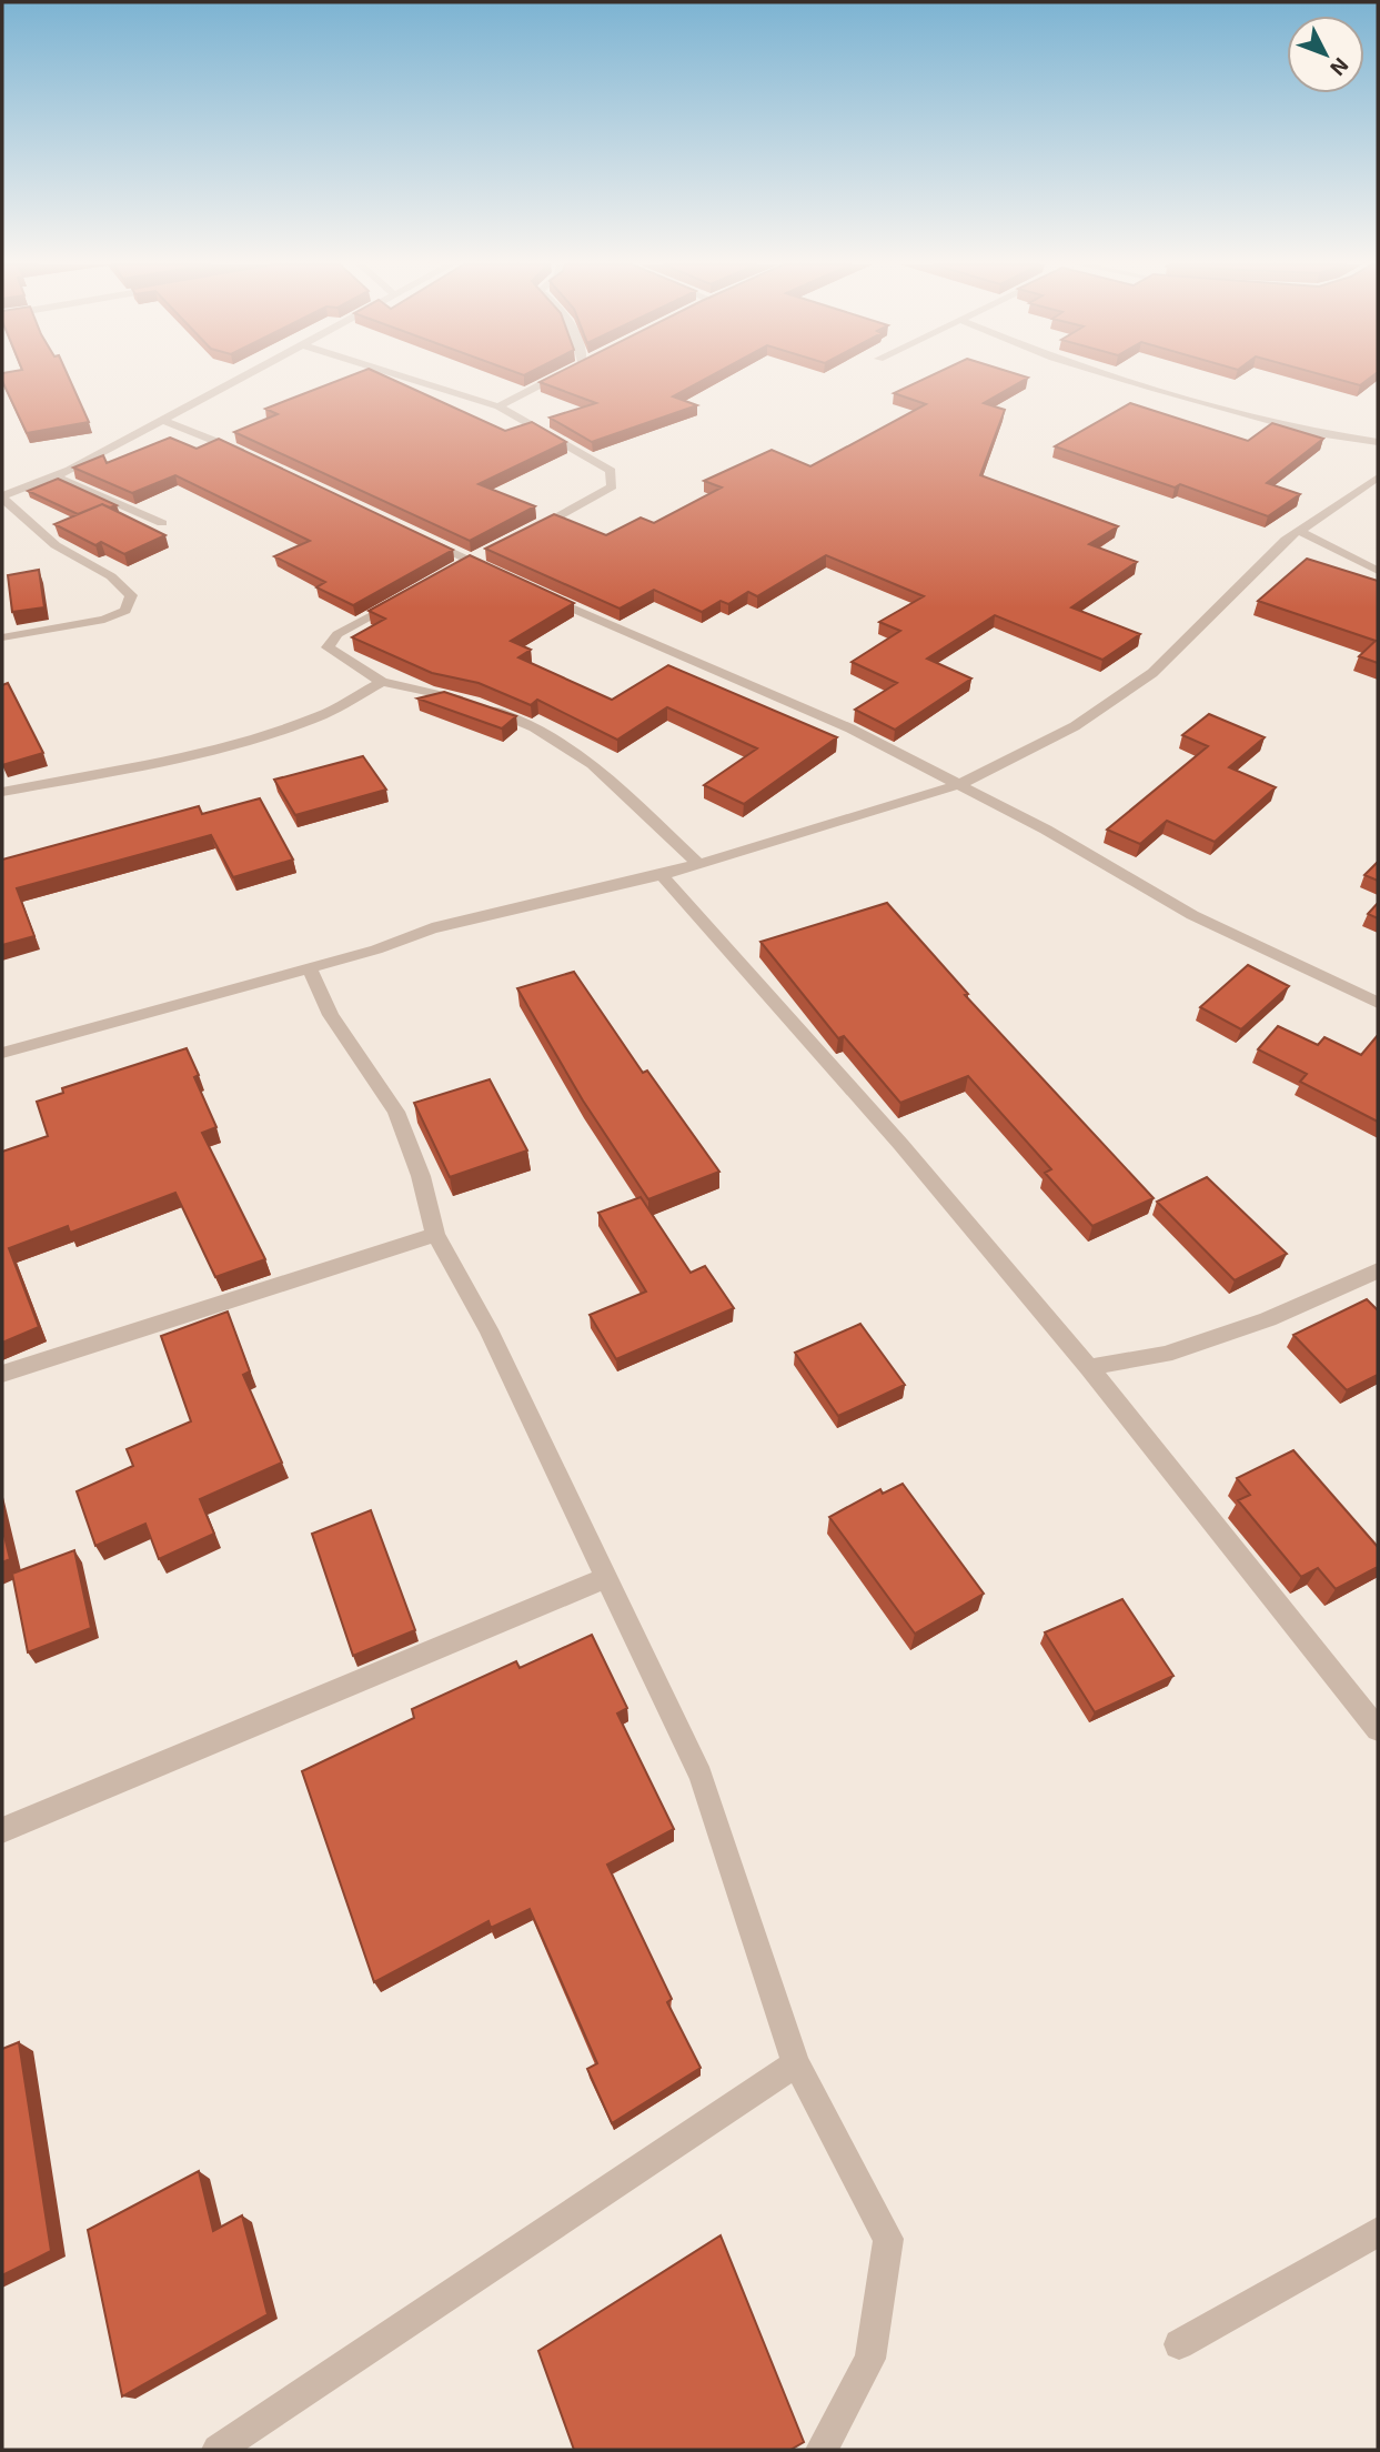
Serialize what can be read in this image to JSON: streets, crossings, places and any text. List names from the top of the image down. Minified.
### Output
{"north":"bottom right"}
